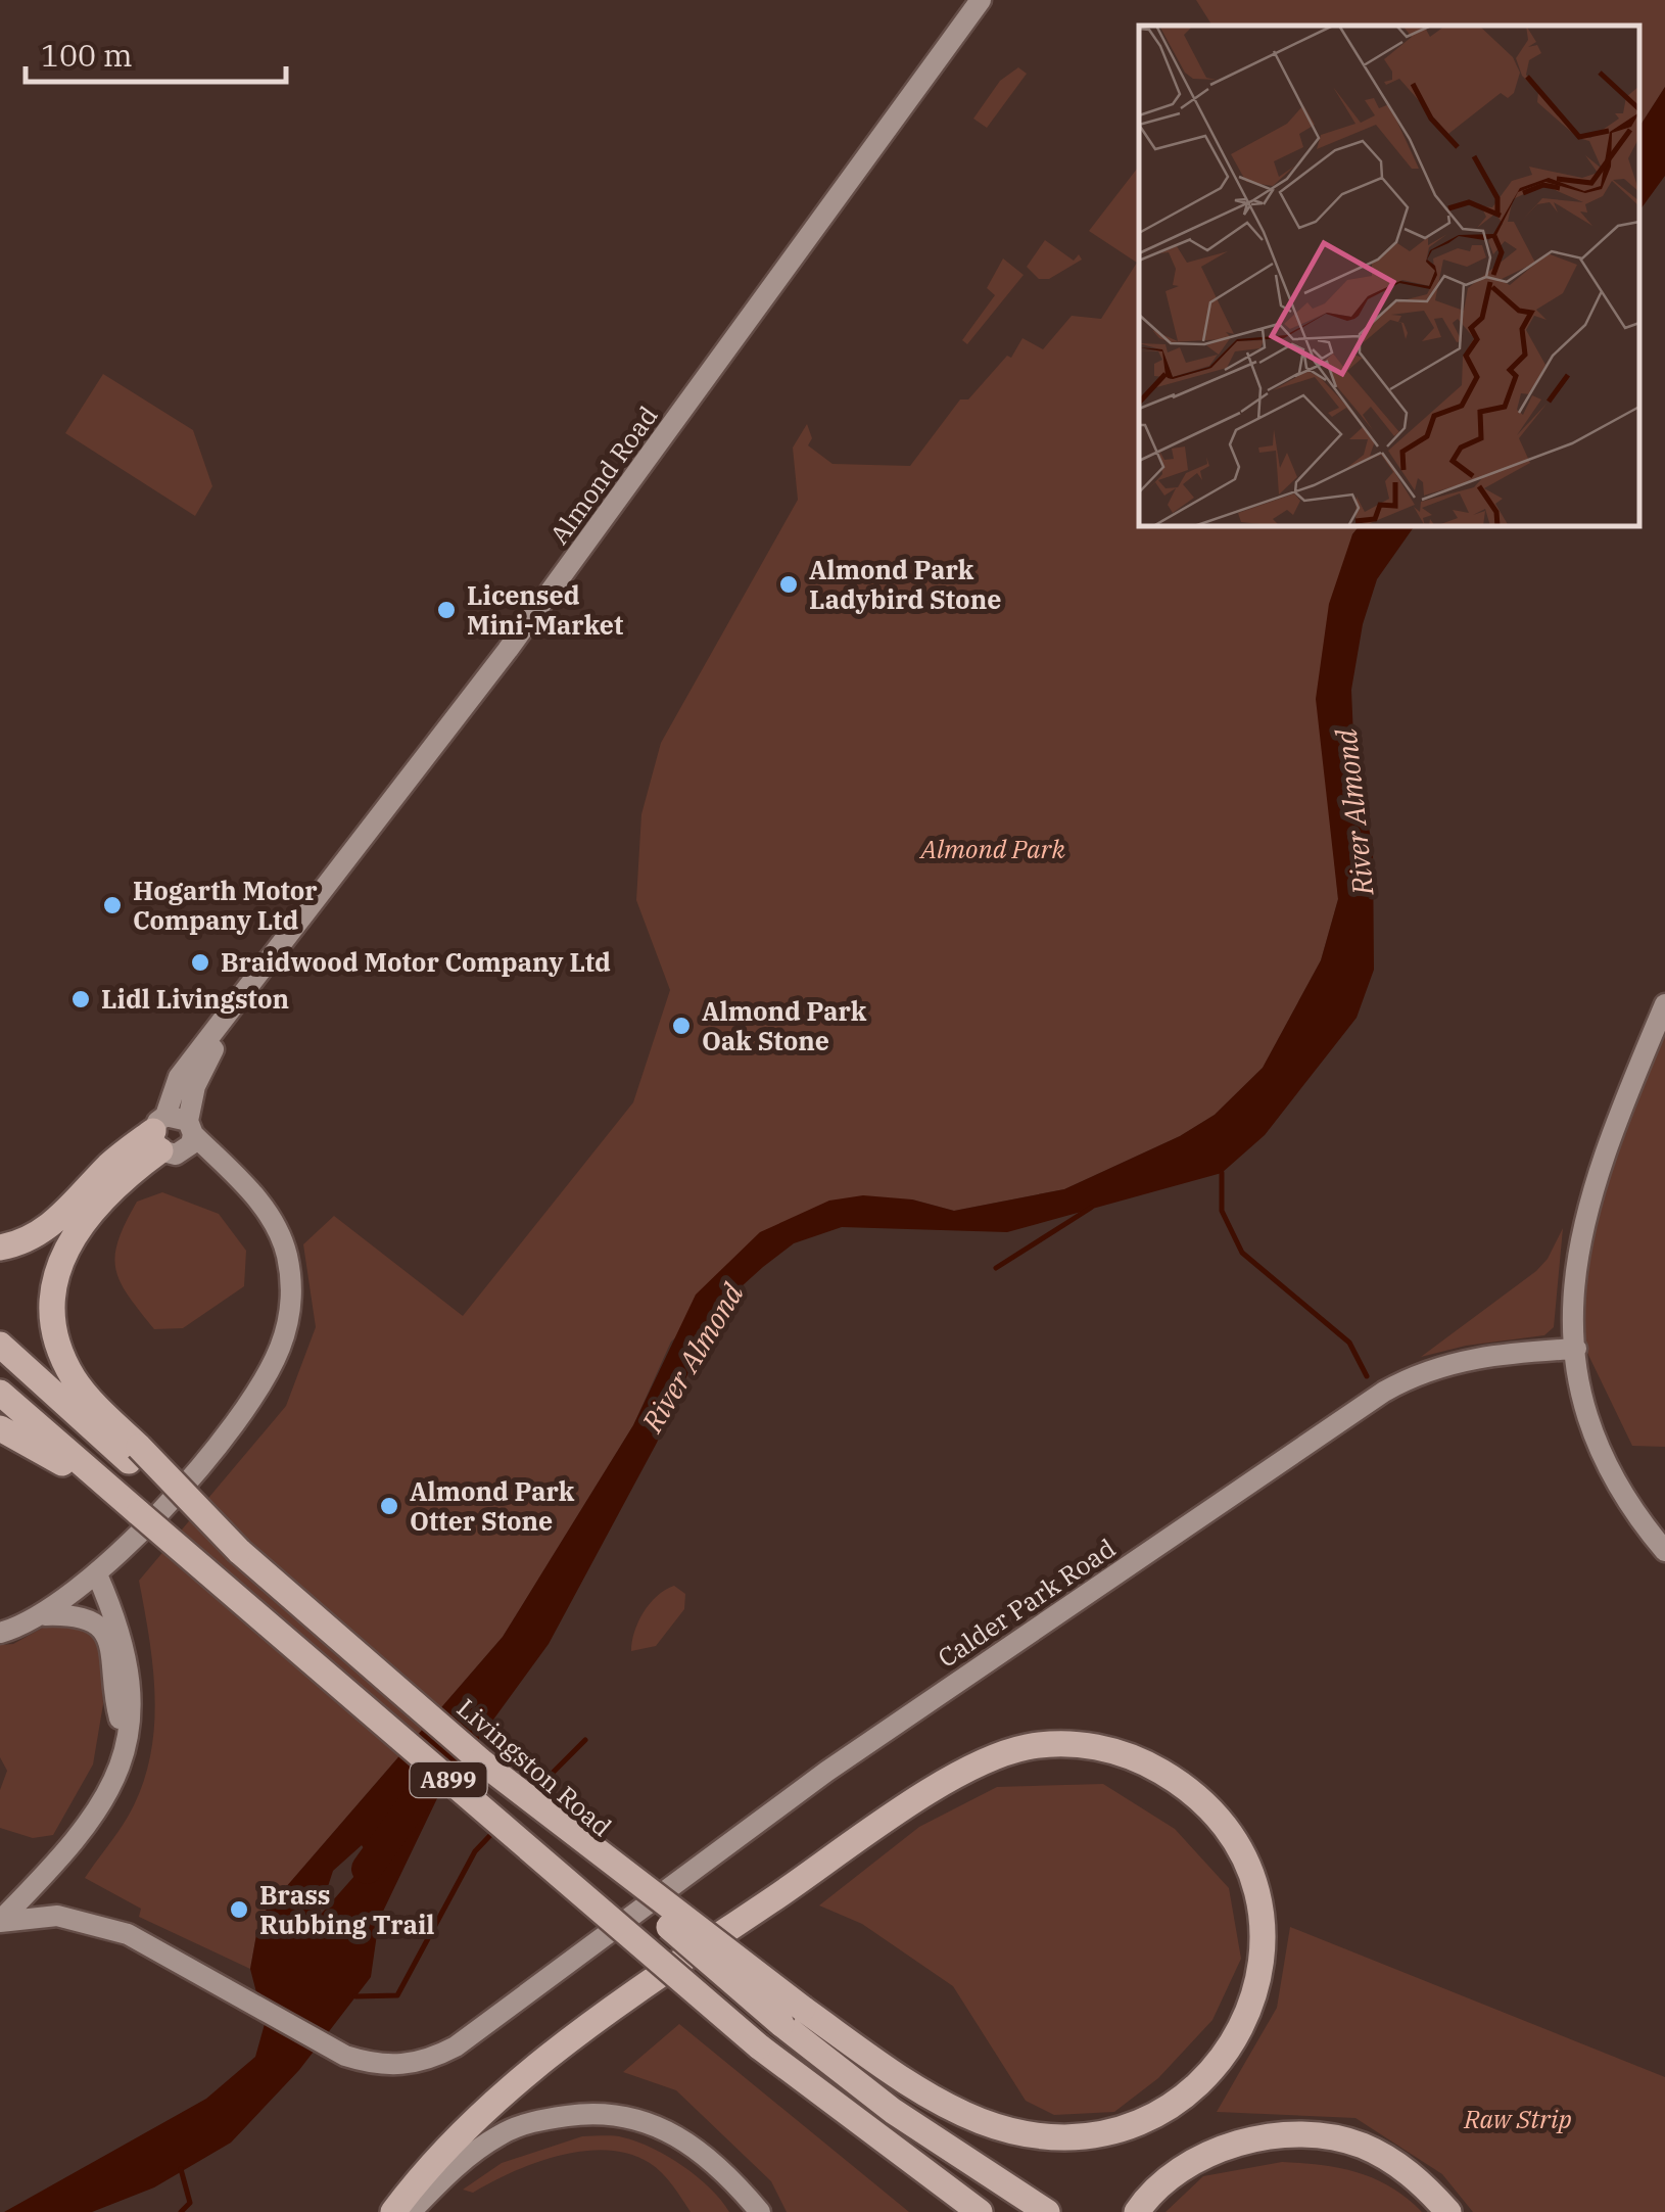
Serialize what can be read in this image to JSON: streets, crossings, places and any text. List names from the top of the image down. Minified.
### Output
{"streets":{"main road":["Livingston Road","A899"],"street":["Almond Road","Calder Park Road"]},"water":["River Almond"],"parks":["Almond Park","Raw Strip"],"places":["Almond Park Ladybird Stone","Licensed Mini-Market","Hogarth Motor Company Ltd","Braidwood Motor Company Ltd","Lidl Livingston","Almond Park Oak Stone","Almond Park Otter Stone","Brass Rubbing Trail"],"scale_bar":"100 m"}
